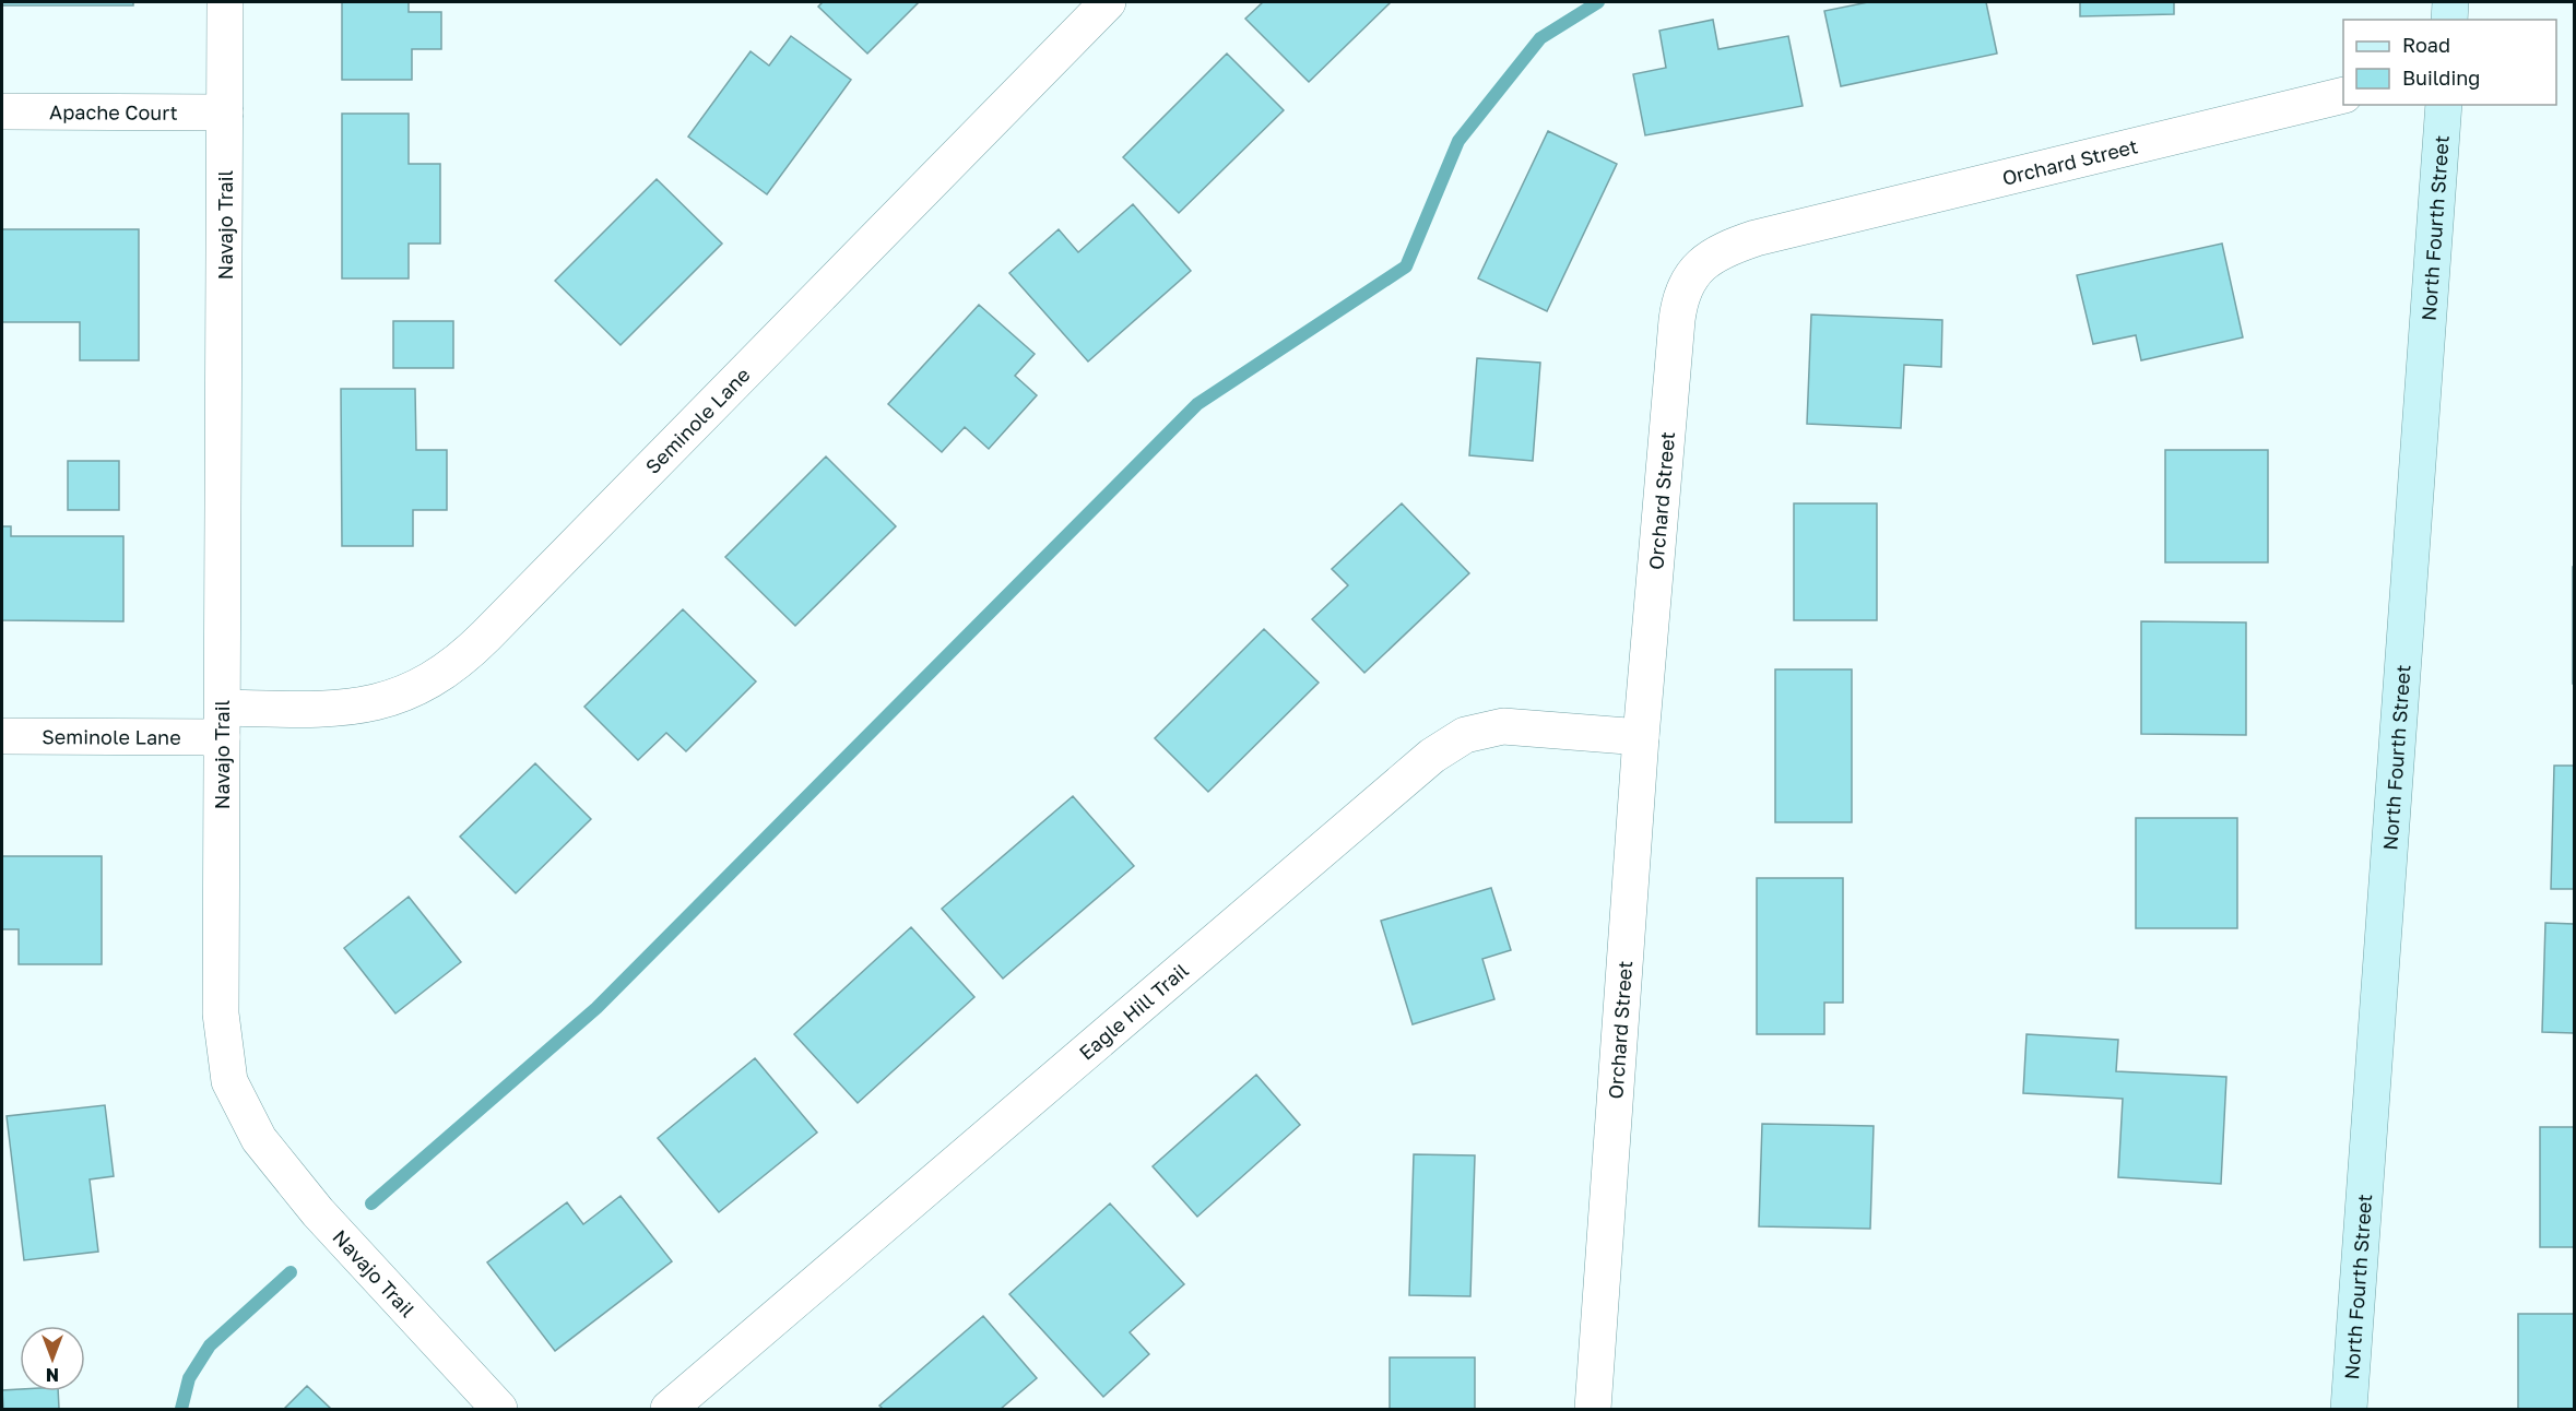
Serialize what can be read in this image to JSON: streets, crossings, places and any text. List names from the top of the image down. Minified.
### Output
{"streets":{"main road":["North Fourth Street"],"street":["Apache Court","Orchard Street","Navajo Trail","Seminole Lane","Eagle Hill Trail"]},"crossings":[["Apache Court","Navajo Trail"],["Orchard Street","Eagle Hill Trail"],["Navajo Trail","Seminole Lane"]],"legend":["Road","Building"],"north":"bottom"}
